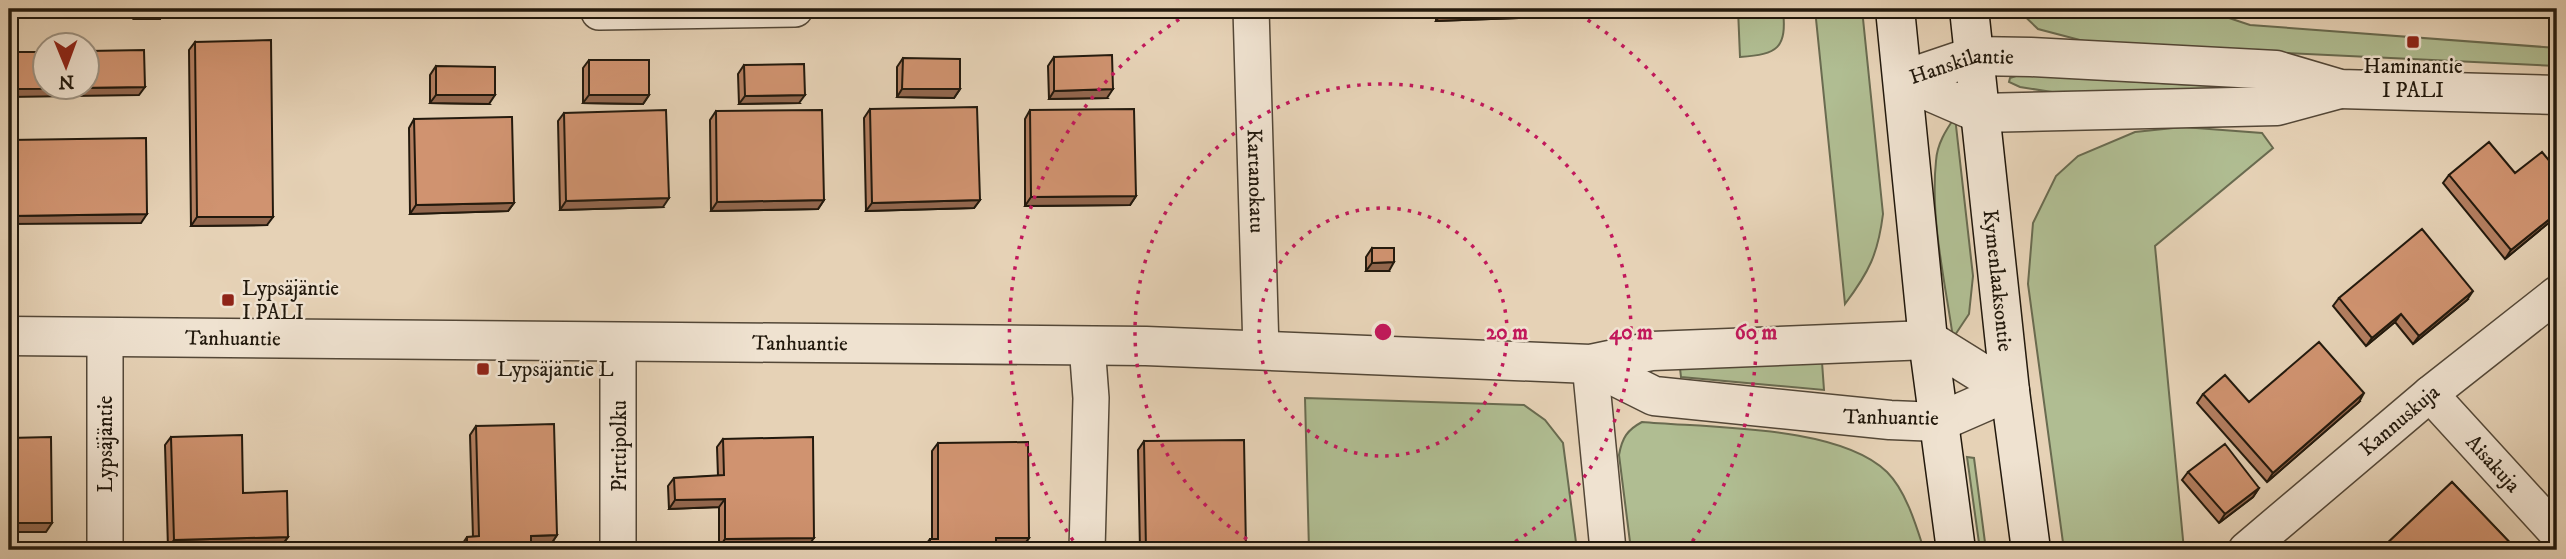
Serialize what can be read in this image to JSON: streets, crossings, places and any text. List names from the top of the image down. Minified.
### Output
{"streets":{"street":["Hanskilantie","Kartanokatu","Kymenlaaksontie","Tanhuantie","Kannuskuja","Lypsäjäntie","Pirttipolku","Aisakuja"]},"crossings":[["Hanskilantie","Kymenlaaksontie"],["Kartanokatu","Tanhuantie"],["Kymenlaaksontie","Tanhuantie"],["Tanhuantie","Lypsäjäntie"],["Tanhuantie","Pirttipolku"],["Kannuskuja","Aisakuja"]],"places":{"transit":["Haminantie I PALI","Lypsäjäntie I PALI","Lypsäjäntie L"]},"north":"bottom","rings":["20 m","40 m","60 m"]}
